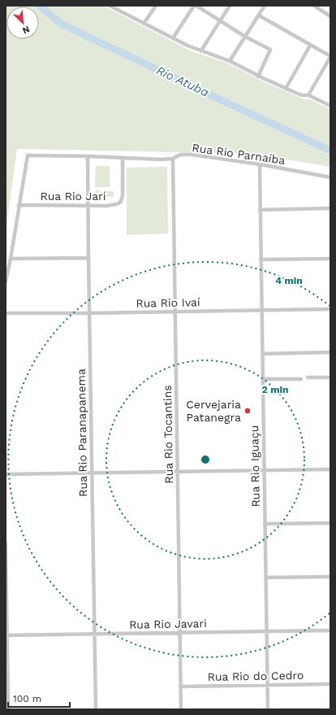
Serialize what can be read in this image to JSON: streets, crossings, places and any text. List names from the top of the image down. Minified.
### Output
{"streets":{"street":["Rua Rio Parnaíba","Rua Rio Jarí","Rua Rio Ivaí","Rua Rio Paranapanema","Rua Rio Tocantins","Rua Rio Iguaçu","Rua Rio Javari","Rua Rio do Cedro"]},"crossings":[["Rua Rio Parnaíba","Rua Rio Jarí"],["Rua Rio Parnaíba","Rua Rio Paranapanema"],["Rua Rio Parnaíba","Rua Rio Tocantins"],["Rua Rio Parnaíba","Rua Rio Iguaçu"],["Rua Rio Jarí","Rua Rio Paranapanema"],["Rua Rio Ivaí","Rua Rio Paranapanema"],["Rua Rio Ivaí","Rua Rio Tocantins"],["Rua Rio Ivaí","Rua Rio Iguaçu"],["Rua Rio Paranapanema","Rua Rio Javari"],["Rua Rio Tocantins","Rua Rio Javari"],["Rua Rio Tocantins","Rua Rio do Cedro"],["Rua Rio Iguaçu","Rua Rio Javari"],["Rua Rio Iguaçu","Rua Rio do Cedro"]],"water":["Rio Atuba"],"places":["Cervejaria Patanegra"],"scale_bar":"100 m","north":"bottom right","rings":["4 min","2 min"]}
